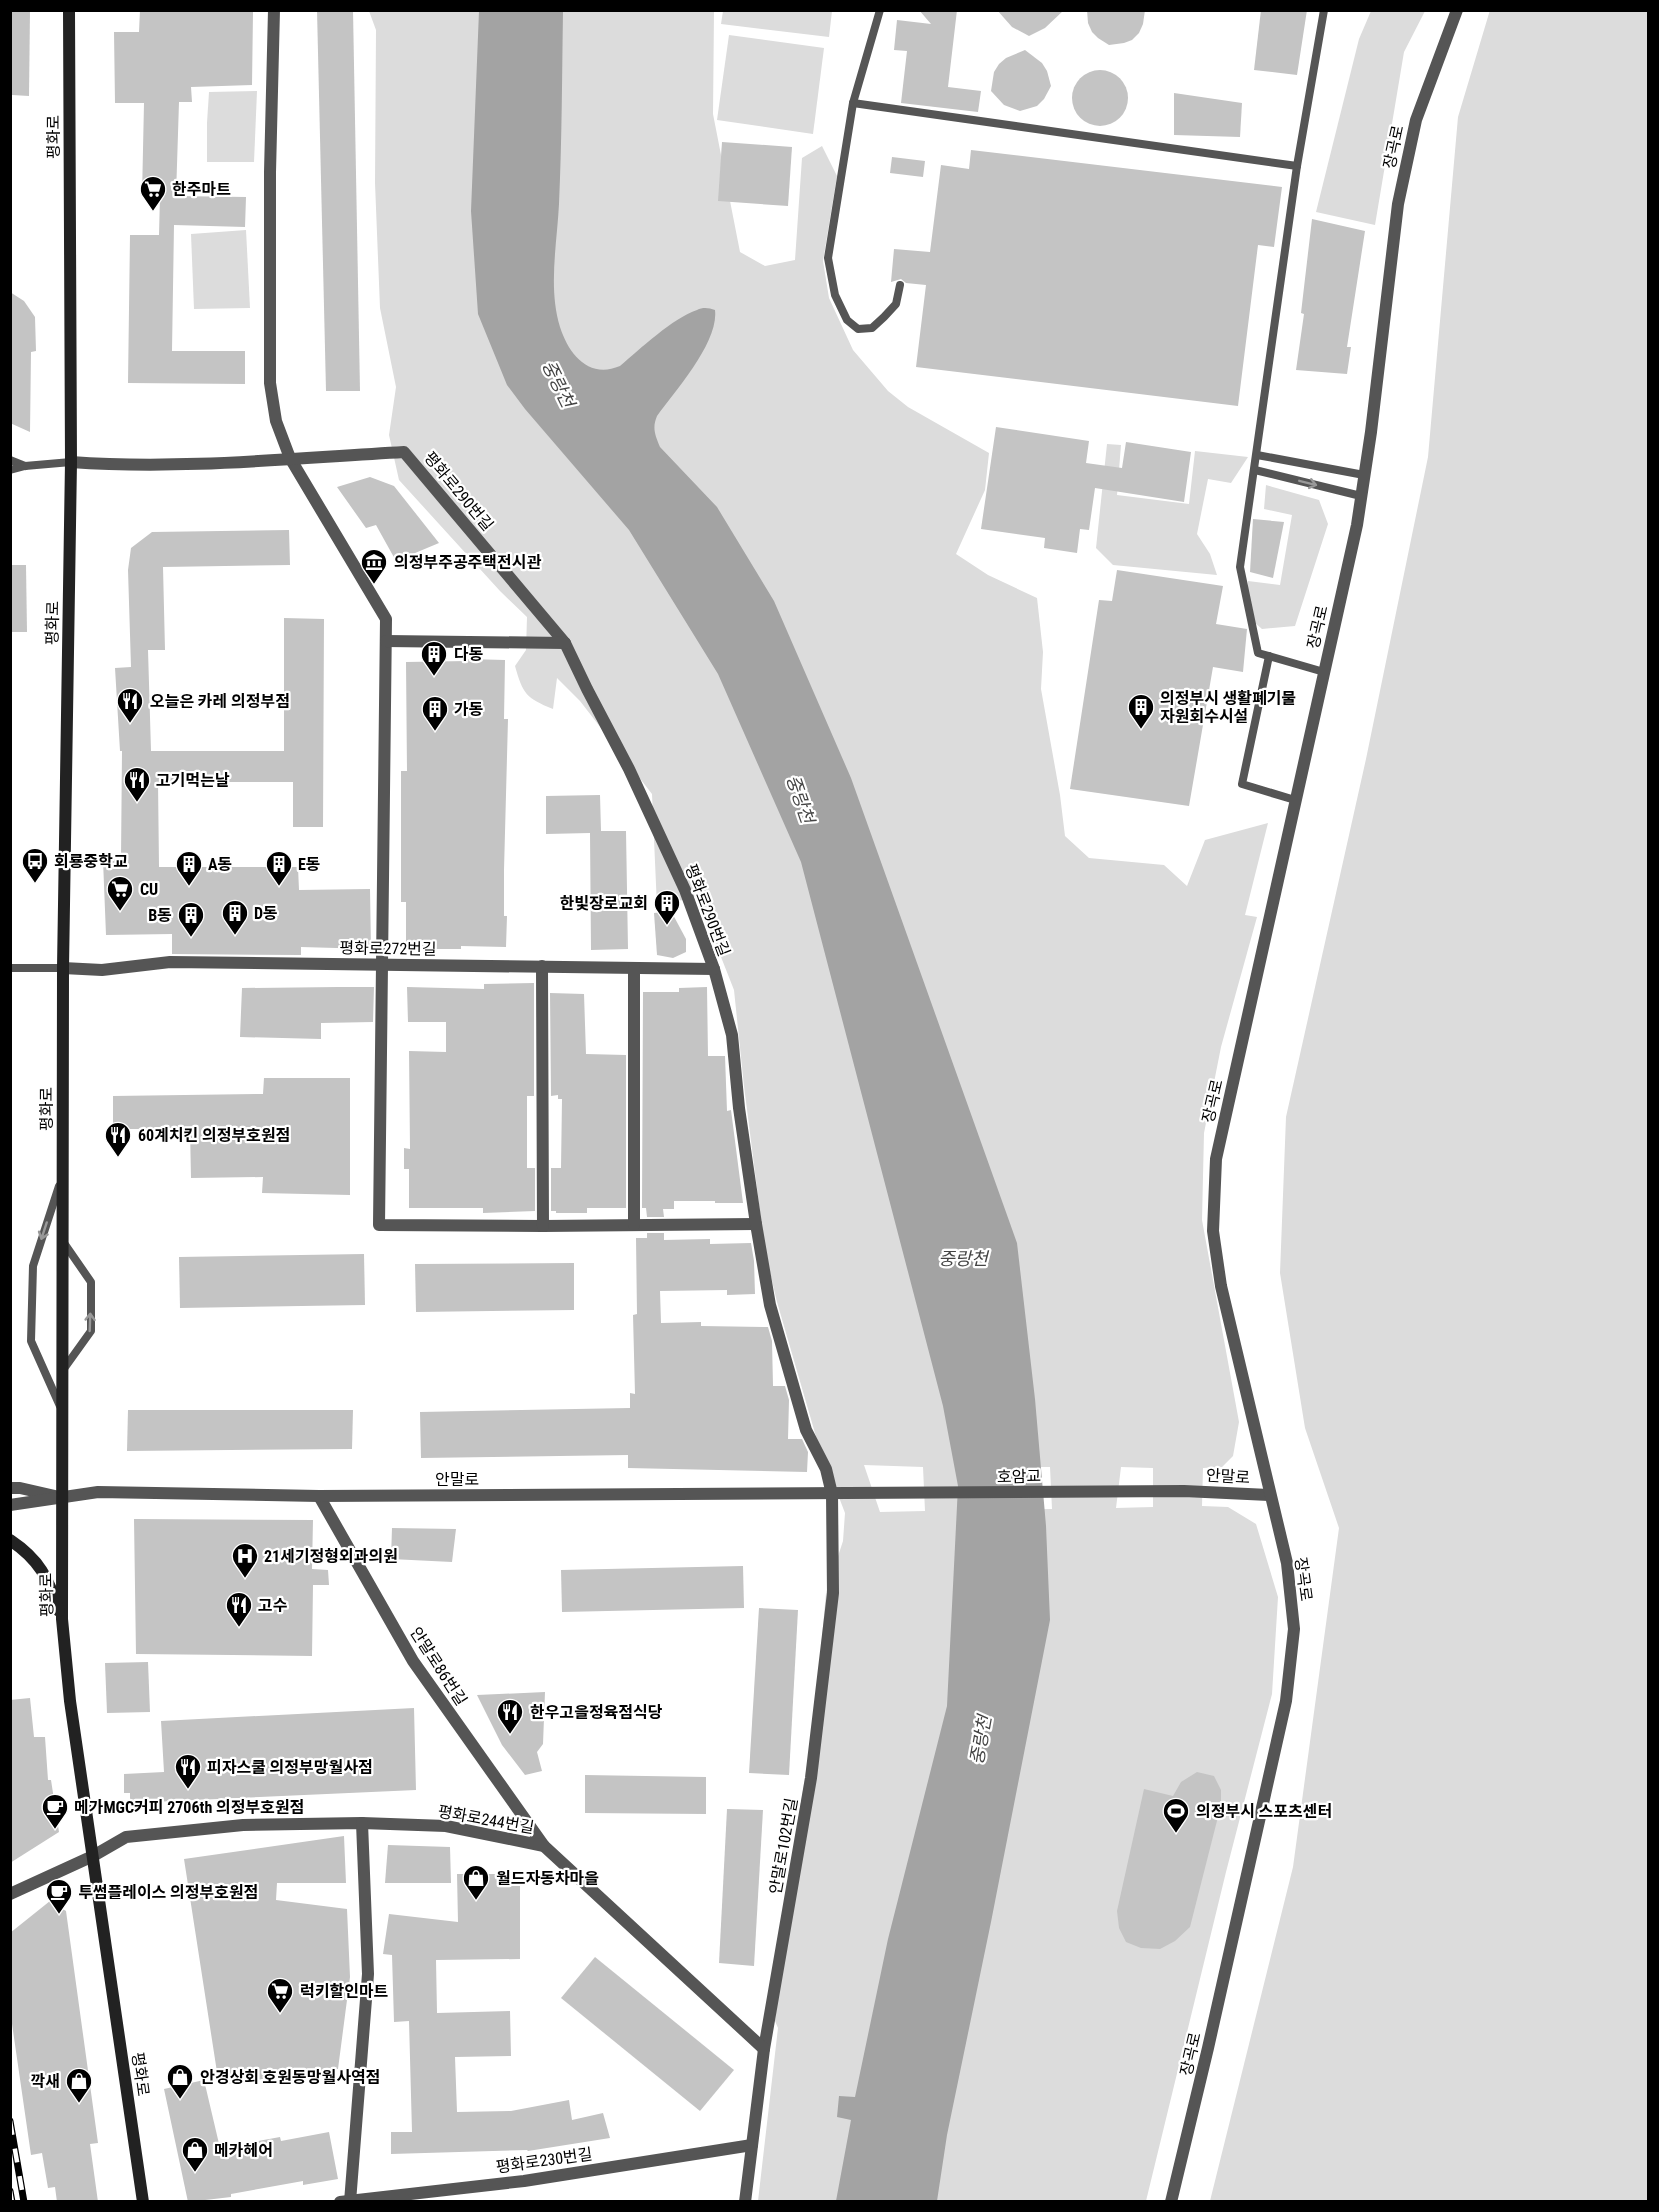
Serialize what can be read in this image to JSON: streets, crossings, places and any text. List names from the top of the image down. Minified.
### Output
{"streets":{"main road":["평화로"],"street":["장곡로","평화로290번길","평화로272번길","호암교","안말로","안말로86번길","평화로244번길","안말로102번길","평화로230번길"]},"crossings":[["평화로","평화로290번길"],["평화로","평화로272번길"],["평화로","안말로"],["평화로","평화로244번길"],["장곡로","안말로"],["평화로290번길","평화로272번길"],["평화로290번길","안말로102번길"],["호암교","안말로"],["안말로","안말로86번길"],["안말로","안말로102번길"],["안말로86번길","평화로244번길"],["평화로244번길","안말로102번길"],["안말로102번길","평화로230번길"]],"water":["중랑천"],"places":{"supermarket":["한주마트","CU","럭키할인마트"],"museum":["의정부주공주택전시관"],"building":["다동","의정부시 생활폐기물 자원회수시설","가동","A동","E동","한빛장로교회","D동","B동"],"restaurant":["오늘은 카레 의정부점","고기먹는날","60계치킨 의정부호원점","고수","한우고을정육점식당","피자스쿨 의정부망월사점"],"bus stop":["회룡중학교"],"hospital":["21세기정형외과의원"],"cafe":["메가MGC커피 2706th 의정부호원점","투썸플레이스 의정부호원점"],"sports":["의정부시 스포츠센터"],"shop":["월드자동차마을","안경상회 호원동망월사역점","깍새","메카헤어"]}}
